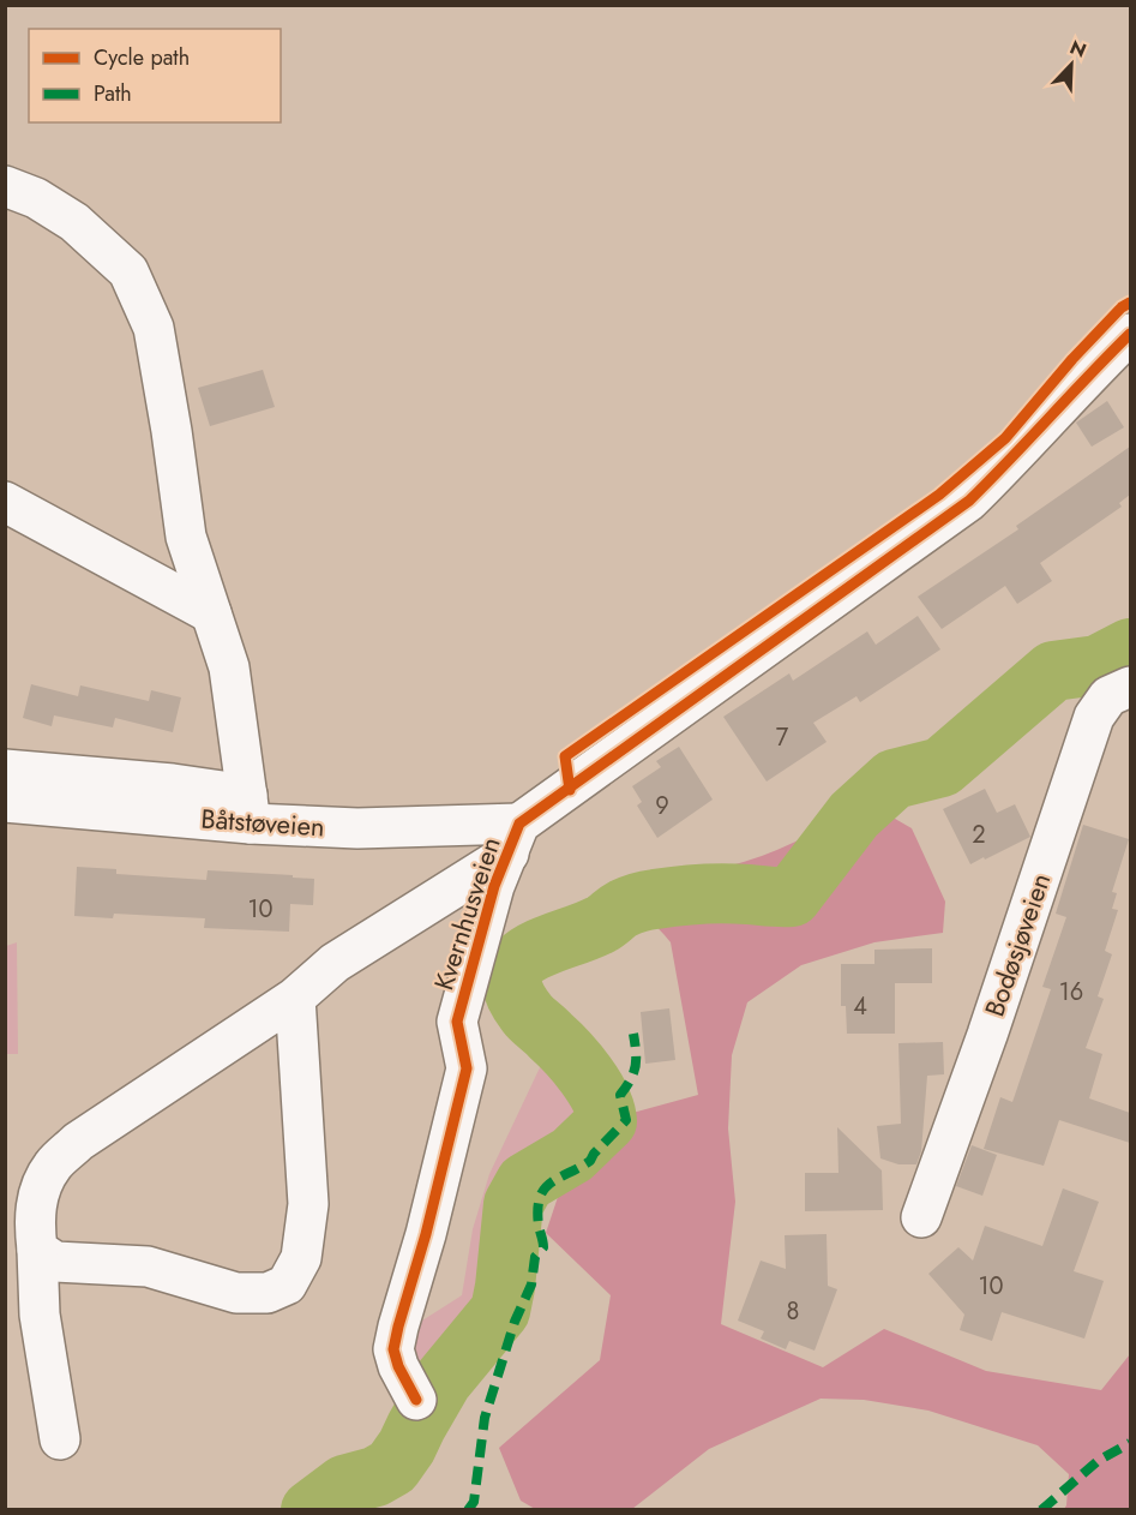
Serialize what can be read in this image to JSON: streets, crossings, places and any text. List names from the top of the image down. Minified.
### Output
{"streets":{"street":["Båtstøveien","Kvernhusveien","Bodøsjøveien"]},"crossings":[["Båtstøveien","Kvernhusveien"]],"house_numbers":["7","9","2","10","16","4","10","8"],"legend":["Cycle path","Path"],"north":"top right"}
